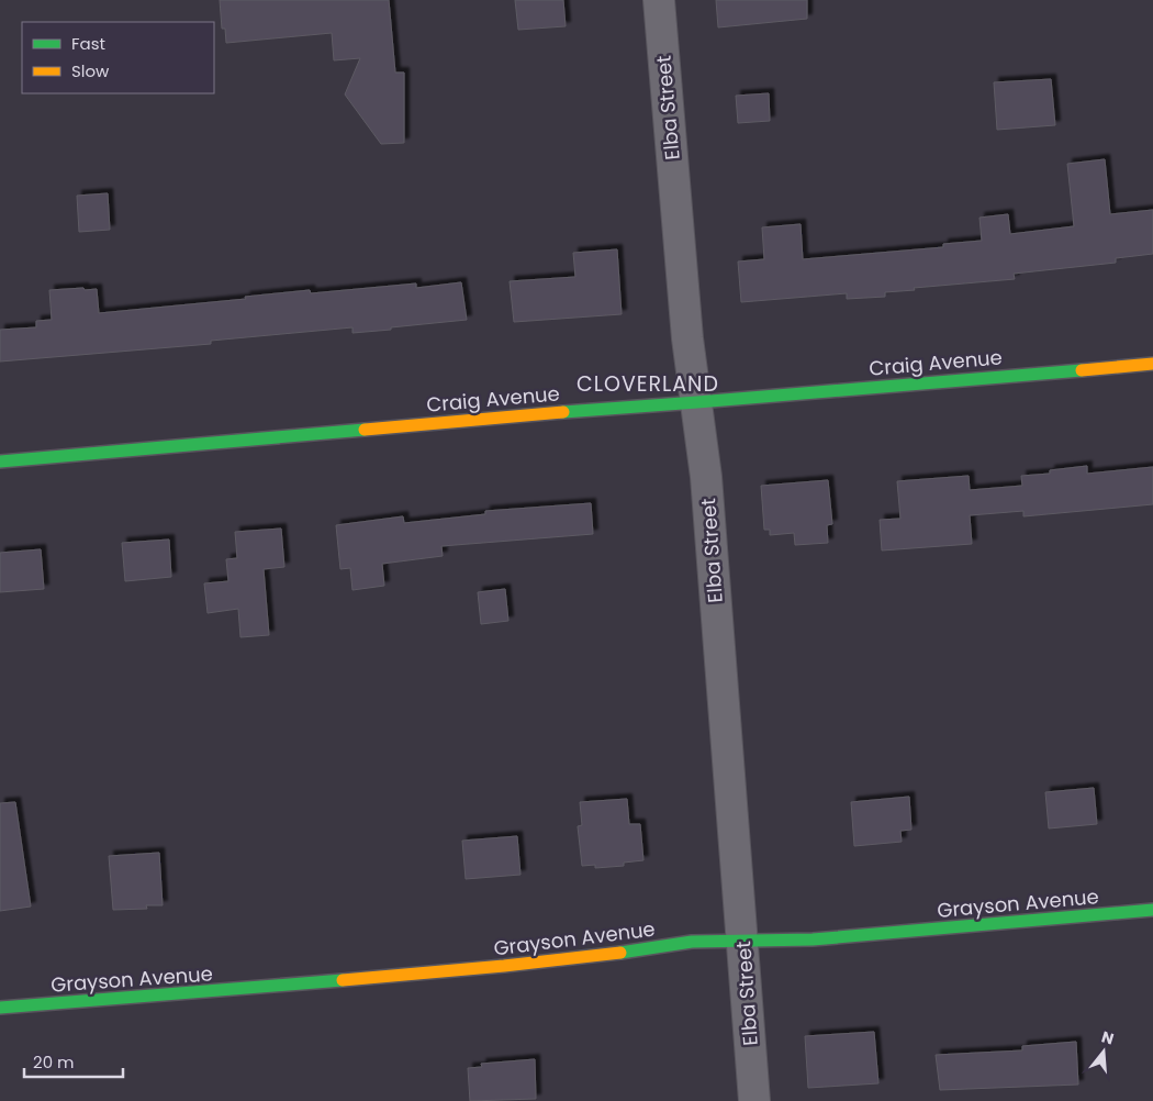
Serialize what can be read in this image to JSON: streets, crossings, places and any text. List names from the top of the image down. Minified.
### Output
{"streets":{"street":["Elba Street","Craig Avenue","Grayson Avenue"]},"crossings":[["Elba Street","Craig Avenue"],["Elba Street","Grayson Avenue"]],"districts":["CLOVERLAND"],"legend":["Fast","Slow"],"scale_bar":"20 m","north":"top"}
